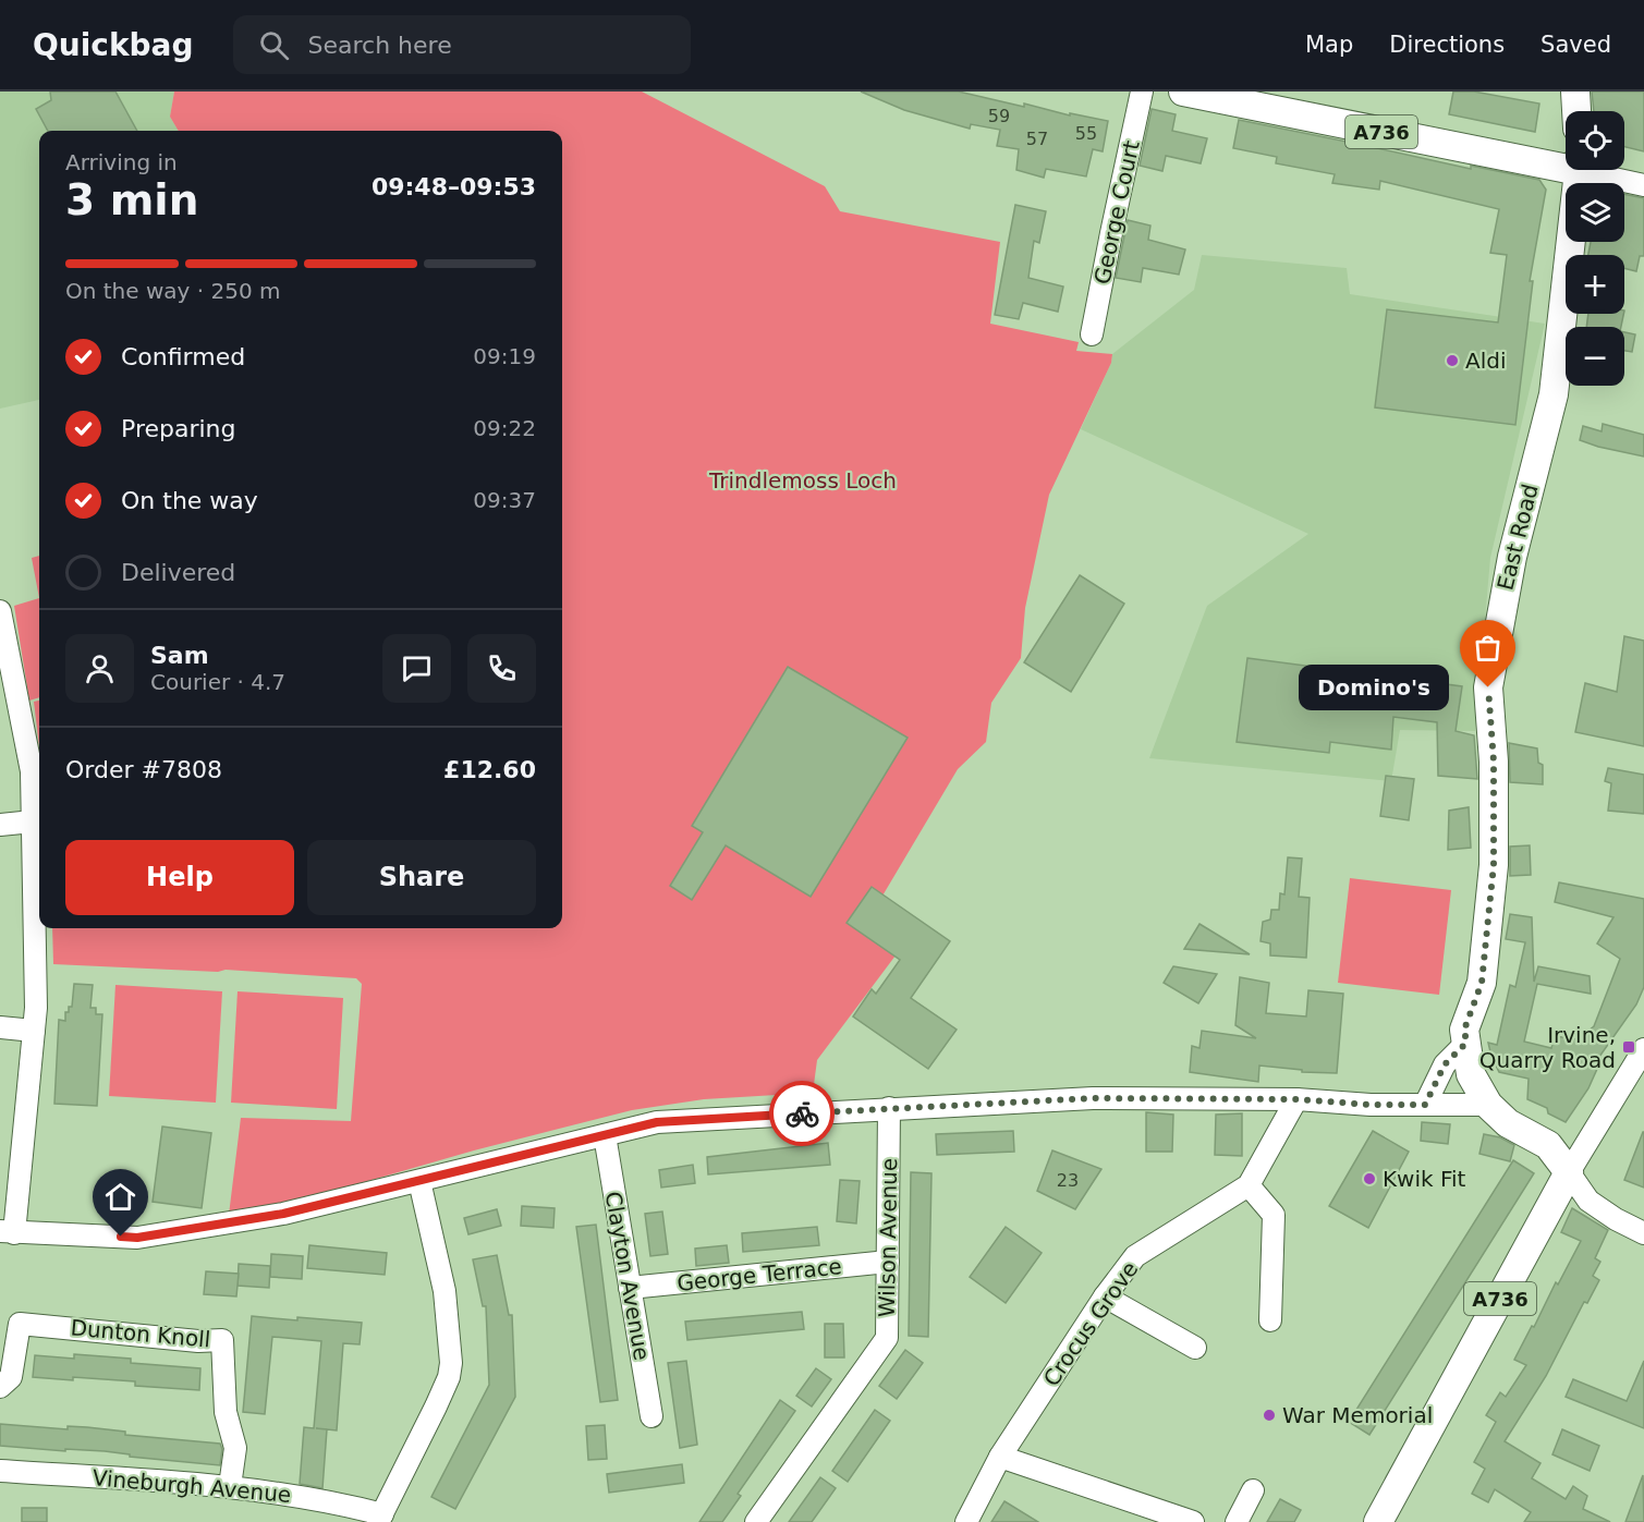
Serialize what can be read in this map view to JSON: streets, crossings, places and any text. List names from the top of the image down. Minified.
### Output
{"streets":{"main road":["A736","East Road"],"street":["George Court","Wilson Avenue","George Terrace","Clayton Avenue","Crocus Grove","Dunton Knoll","Vineburgh Avenue"]},"crossings":[["A736","East Road"],["Wilson Avenue","George Terrace"],["George Terrace","Clayton Avenue"],["Dunton Knoll","Vineburgh Avenue"]],"parks":["Trindlemoss Loch"],"places":{"other":["Aldi","Domino's","Kwik Fit","War Memorial"],"transit":["Irvine, Quarry Road"]},"house_numbers":["59","55","57","23"],"page":{"header":"Quickbag","search":"Search here","nav":["Map","Directions","Saved"],"map_buttons":["+","−"],"heading":["3 min","Arriving in","09:48–09:53"],"panel":["Sam","Courier · 4.7","Order #7808","£12.60"],"bar":"On the way · 250 m","list":[["Confirmed","09:19"],["Preparing","09:22"],["On the way","09:37"],"Delivered"],"bubble":"Domino's","buttons":["Help","Share"]}}
